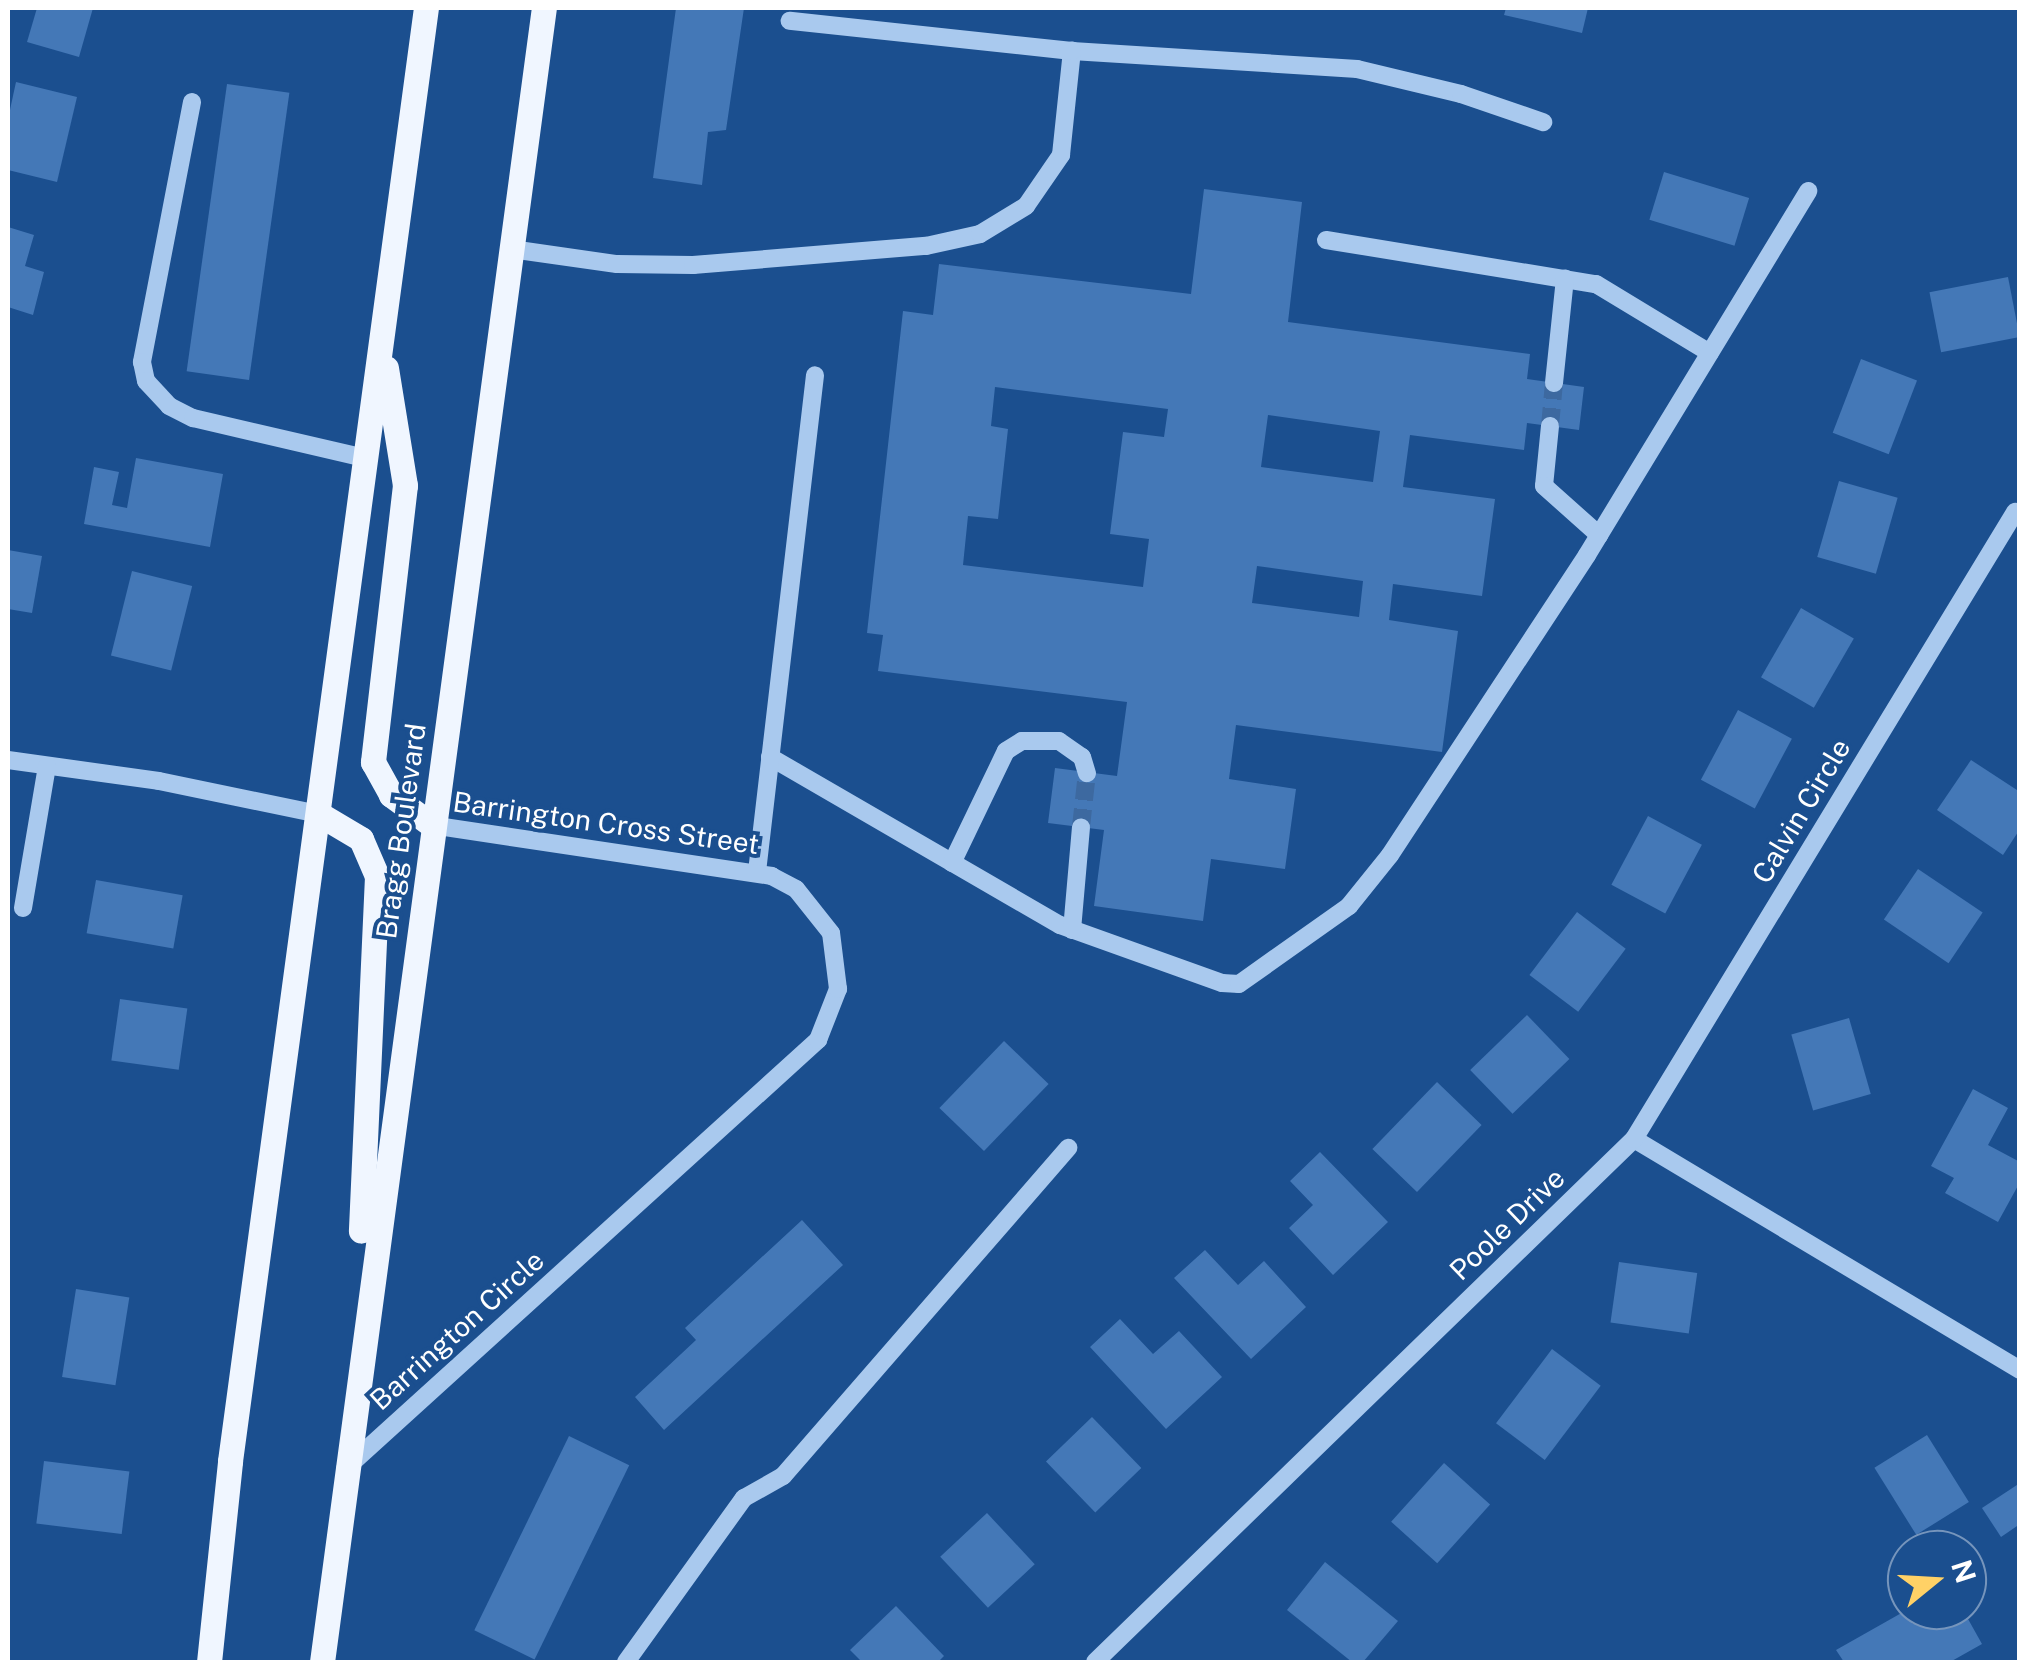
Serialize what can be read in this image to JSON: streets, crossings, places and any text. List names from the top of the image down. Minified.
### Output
{"streets":{"main road":["Bragg Boulevard"],"street":["Calvin Circle","Barrington Cross Street","Poole Drive","Barrington Circle"]},"crossings":[["Calvin Circle","Poole Drive"],["Barrington Cross Street","Bragg Boulevard"],["Barrington Cross Street","Barrington Circle"],["Bragg Boulevard","Barrington Circle"]],"north":"right"}
